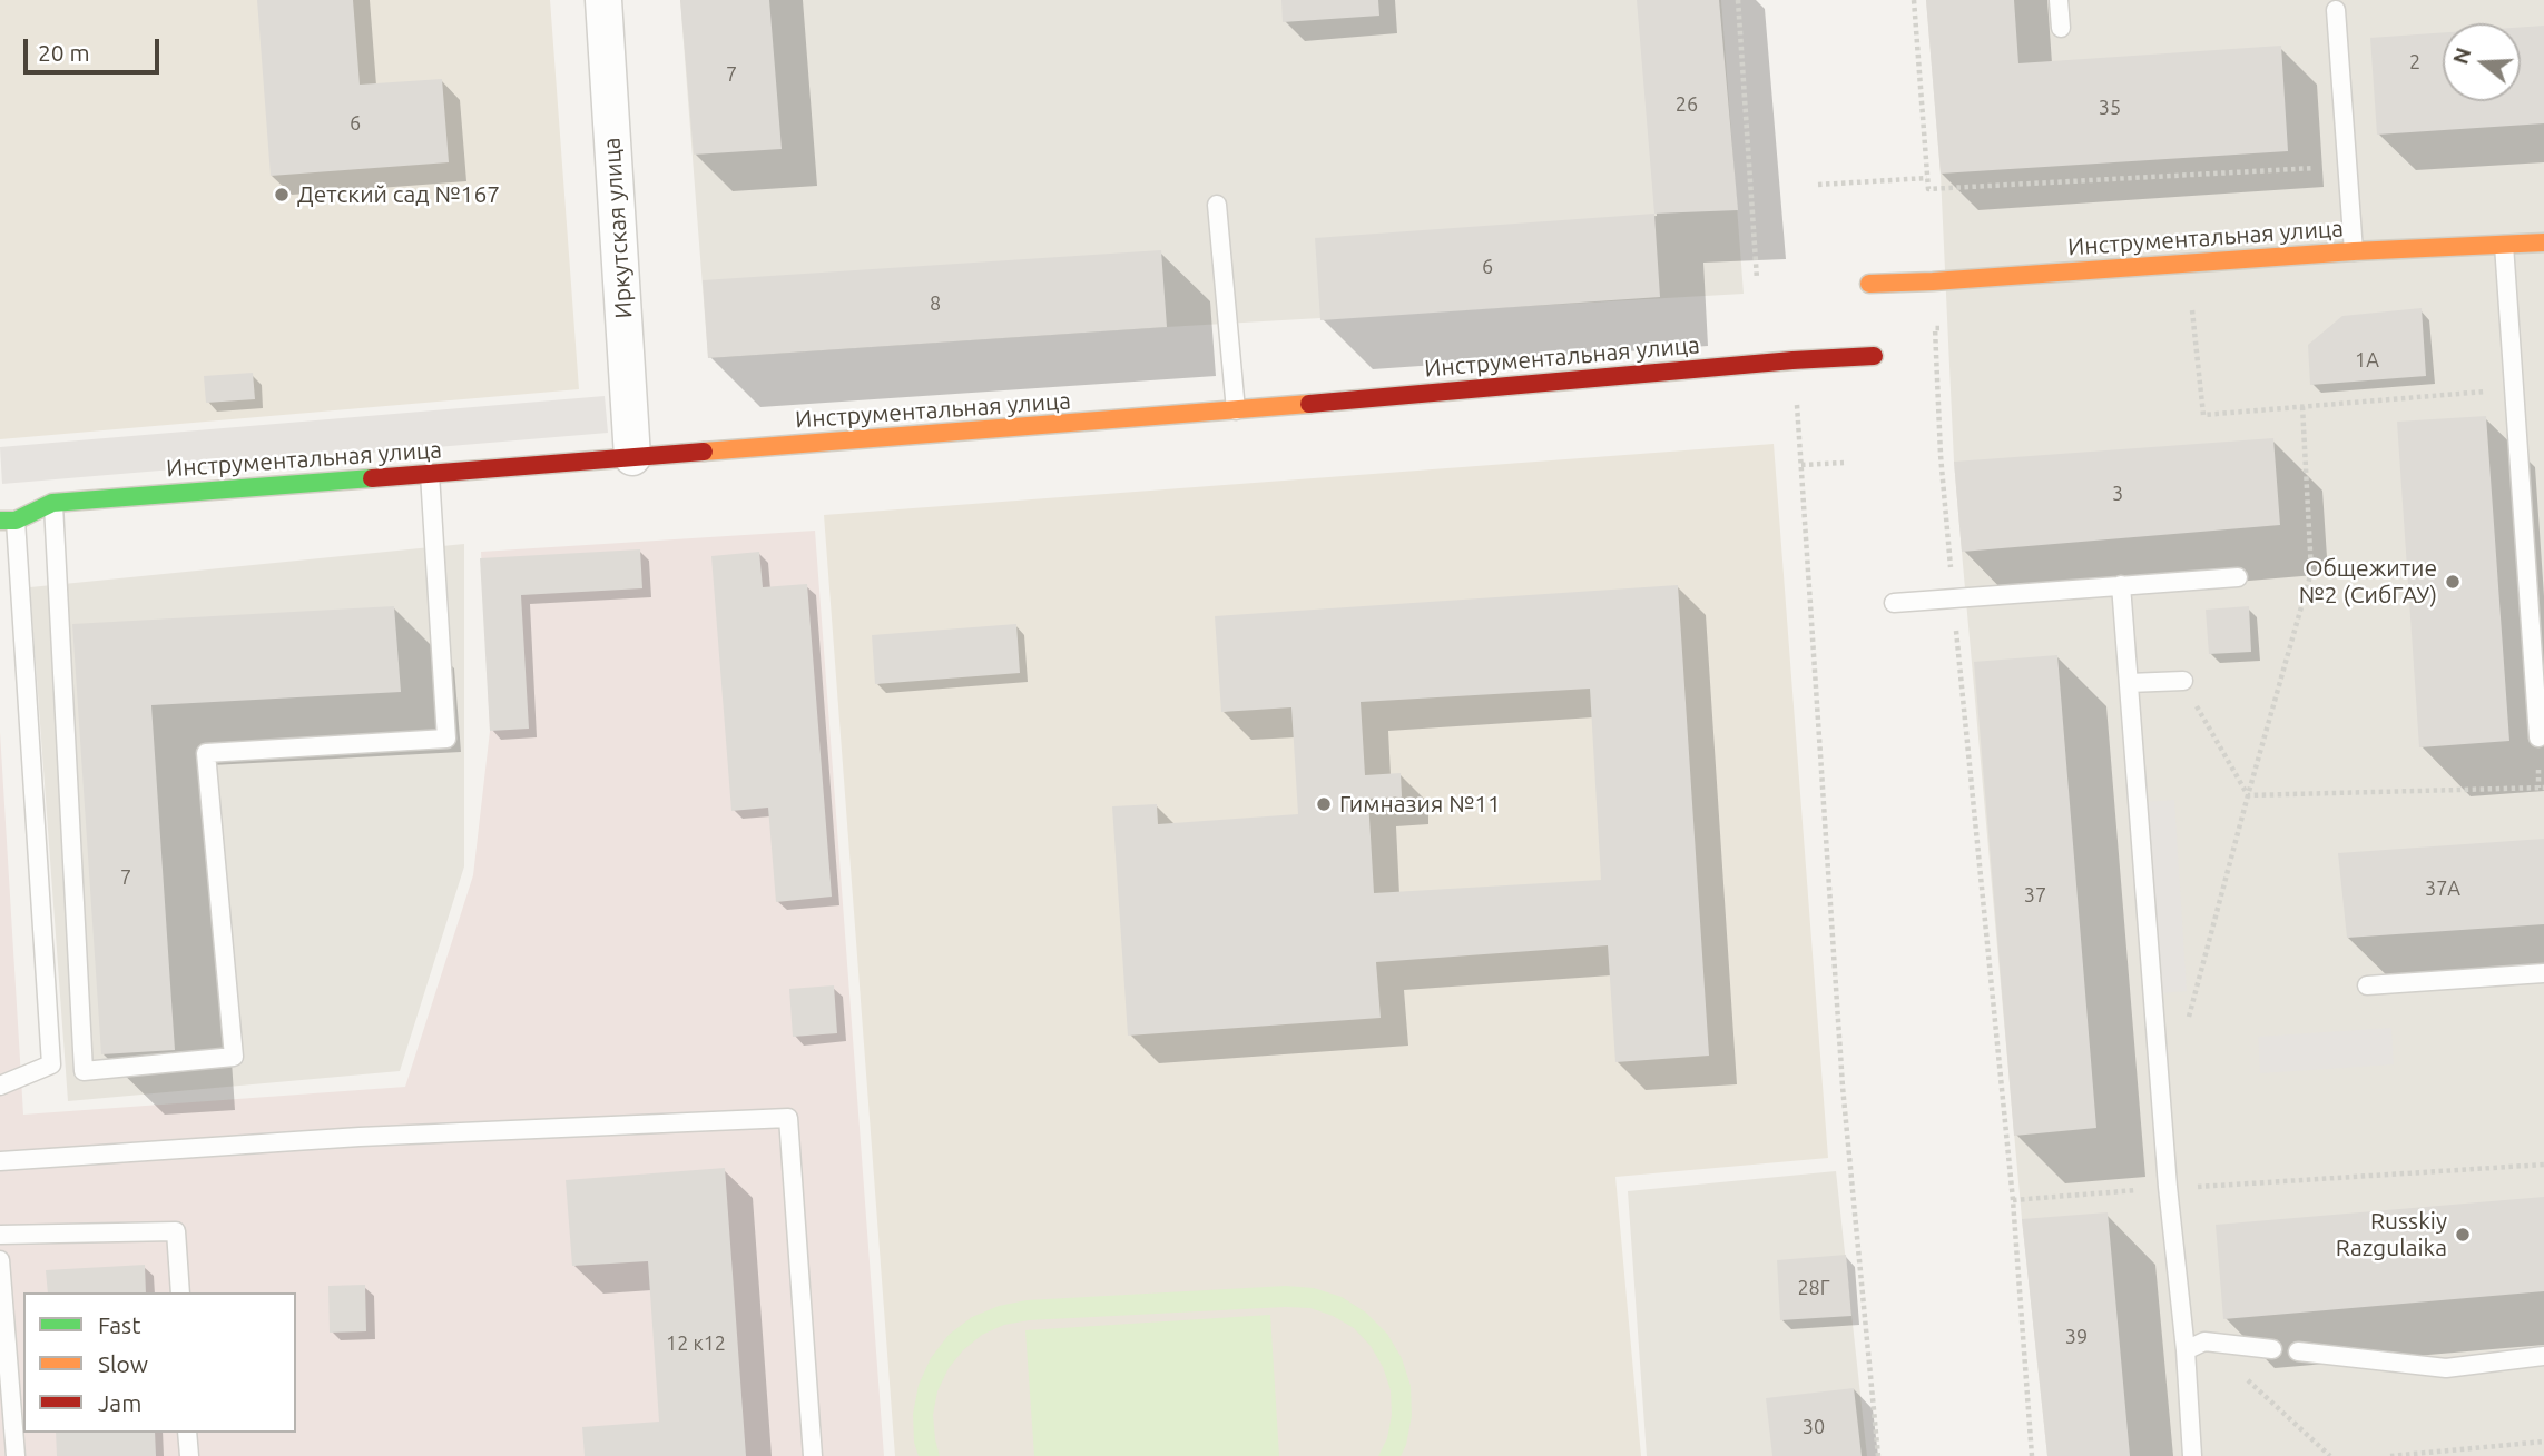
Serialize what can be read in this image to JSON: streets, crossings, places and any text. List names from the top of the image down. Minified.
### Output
{"streets":{"street":["Иркутская улица","Инструментальная улица"]},"crossings":[["Иркутская улица","Инструментальная улица"]],"places":["Детский сад №167","Общежитие №2 (СибГАУ)","Гимназия №11","Russkiy Razgulaika"],"house_numbers":["2","7","26","35","6","6","8","1А","3","7","37А","37","28Г","39","12 к12","30"],"legend":["Fast","Slow","Jam"],"scale_bar":"20 m","north":"left"}
